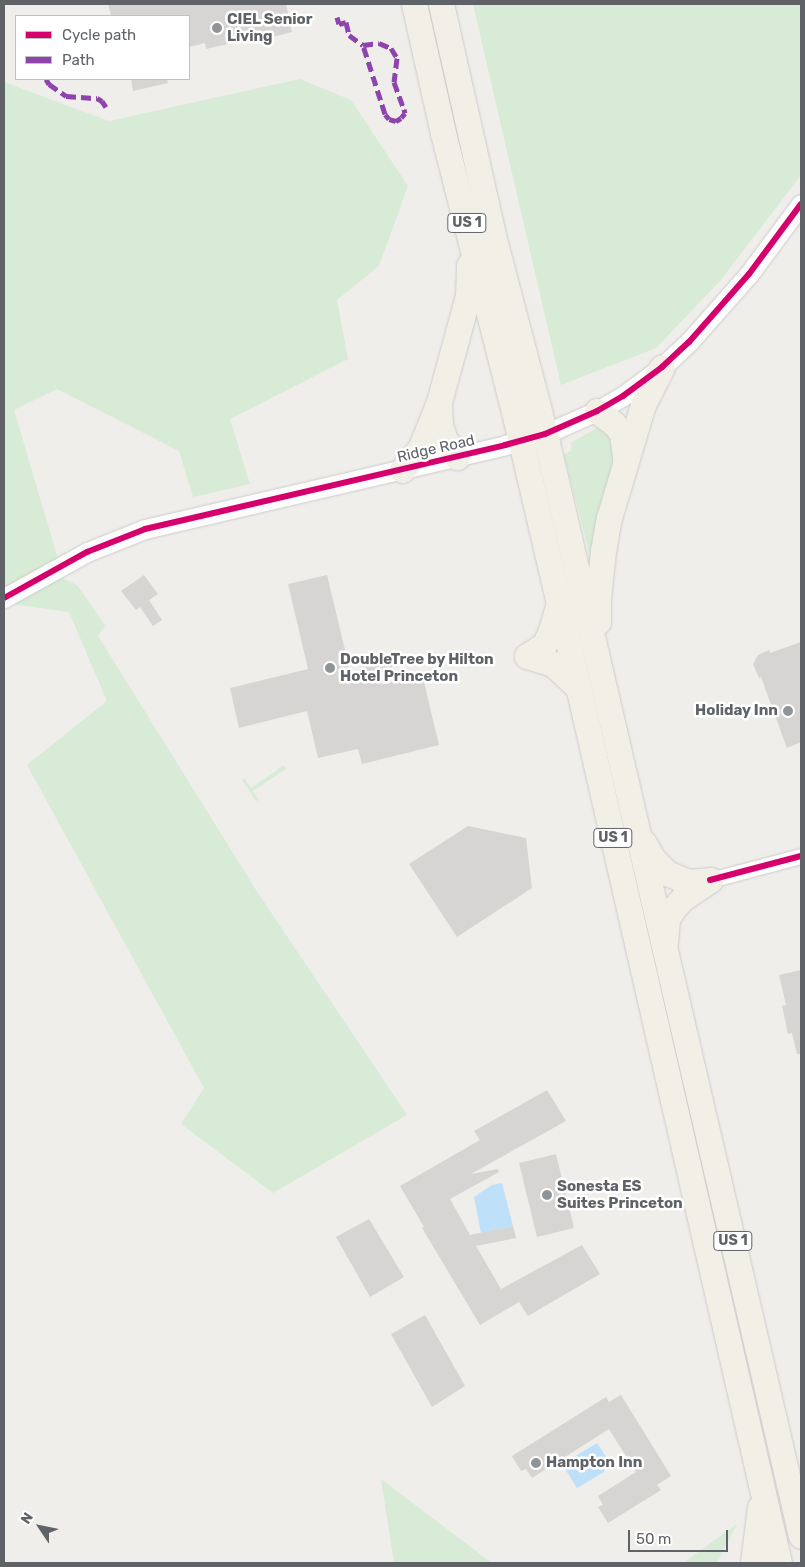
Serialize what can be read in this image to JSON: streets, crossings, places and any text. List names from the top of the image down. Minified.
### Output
{"streets":{"highway":["US 1"],"street":["Ridge Road"]},"crossings":[["US 1","Ridge Road"]],"places":["CIEL Senior Living","DoubleTree by Hilton Hotel Princeton","Holiday Inn","Sonesta ES Suites Princeton","Hampton Inn"],"legend":["Cycle path","Path"],"scale_bar":"50 m","north":"top left"}
